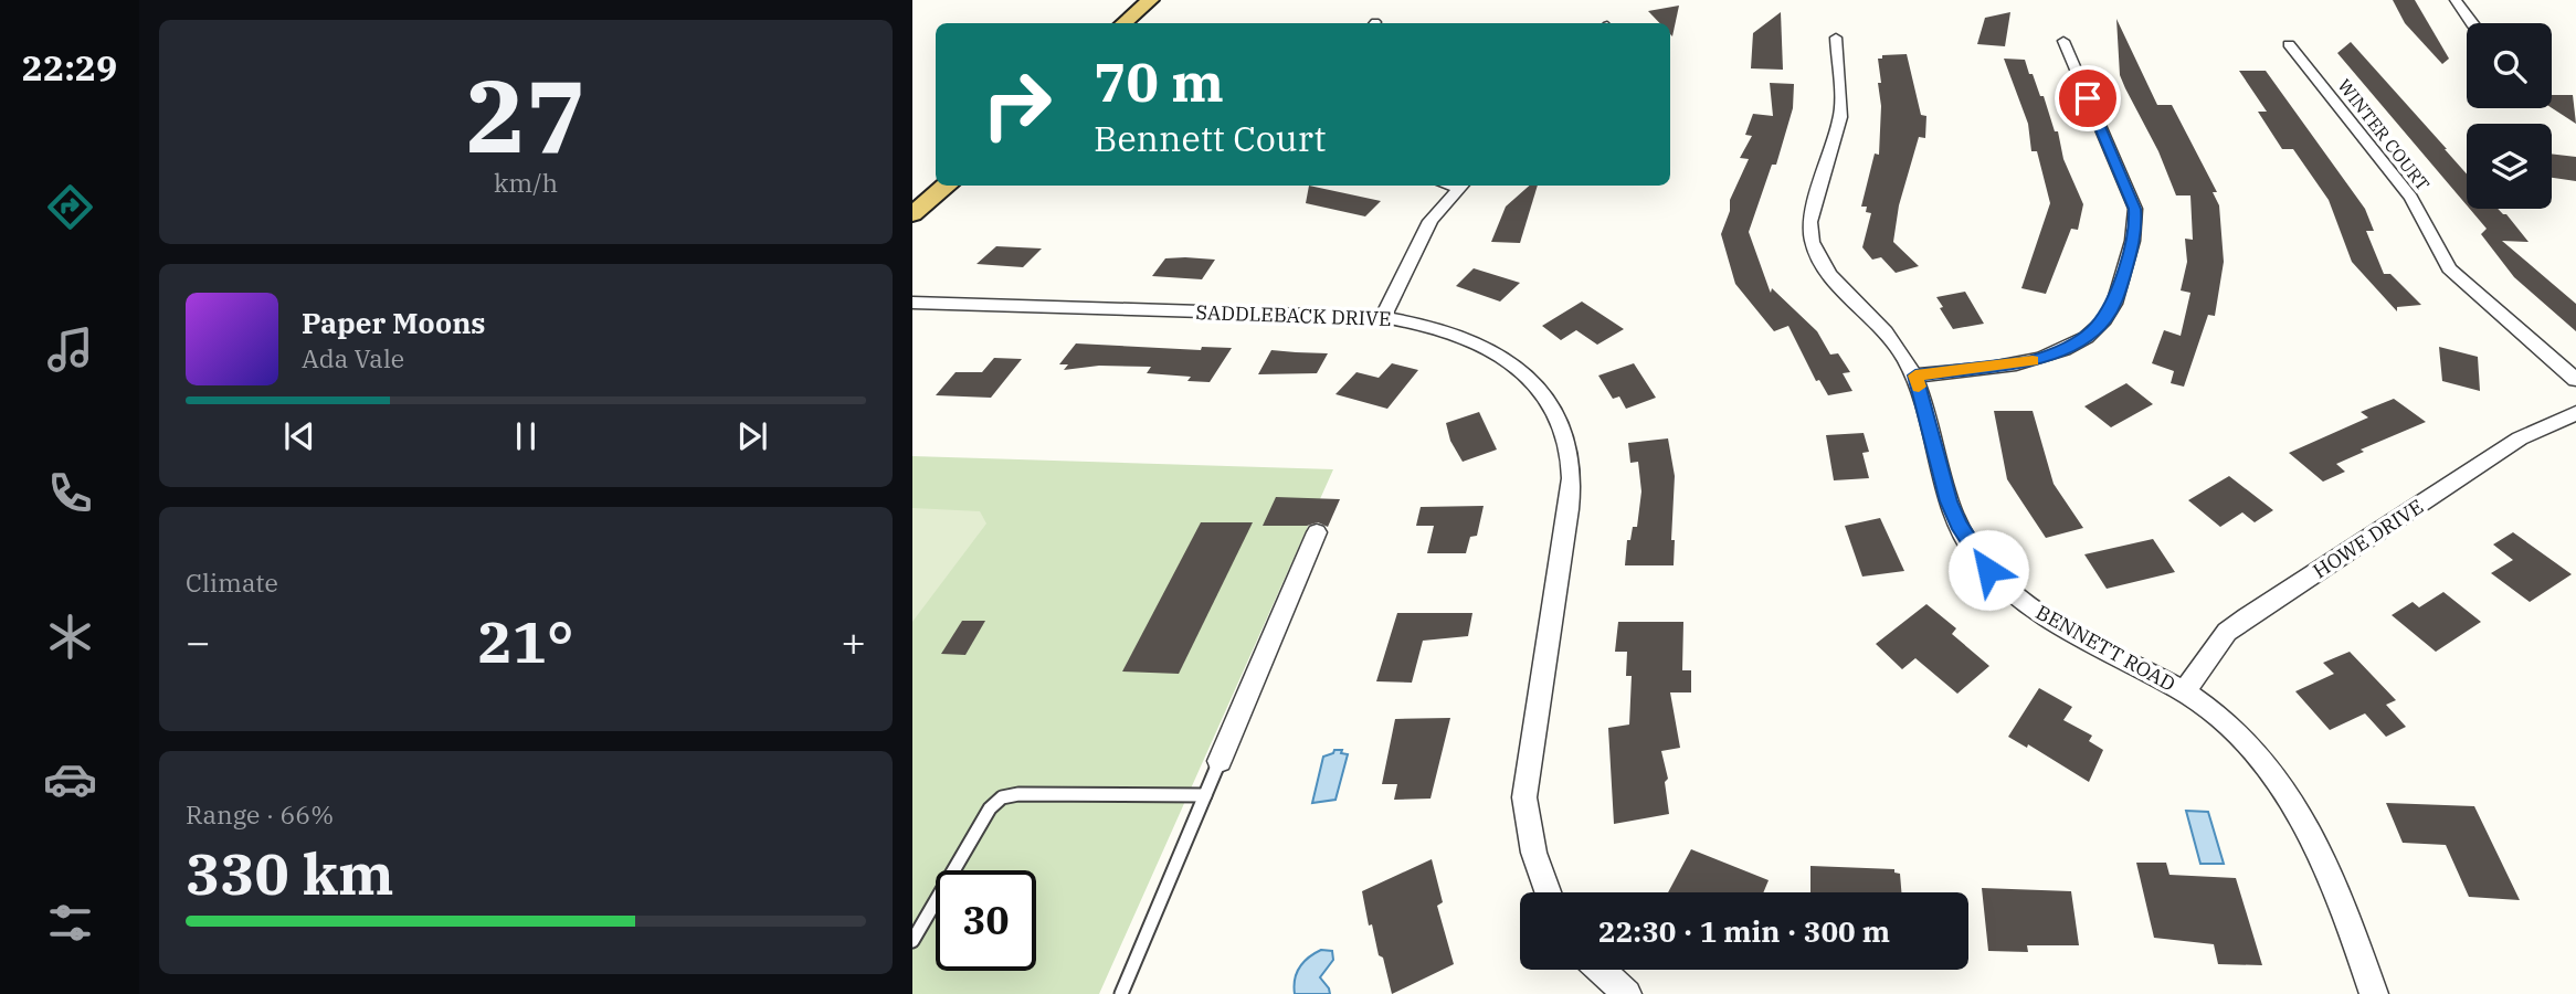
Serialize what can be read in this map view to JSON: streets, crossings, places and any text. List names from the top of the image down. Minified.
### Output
{"streets":{"street":["WINTER COURT","SADDLEBACK DRIVE","HOWE DRIVE","BENNETT ROAD"]},"crossings":[["HOWE DRIVE","BENNETT ROAD"]],"page":{"tabs":"22:29","tile":[["27","km/h"],"Climate",["Range · 66%","330 km"]],"turn":["70 m","Bennett Court"],"song":["Paper Moons","Ada Vale"],"heat":["−","21°","+"],"limit":"30","trip":"22:30 · 1 min · 300 m"}}
